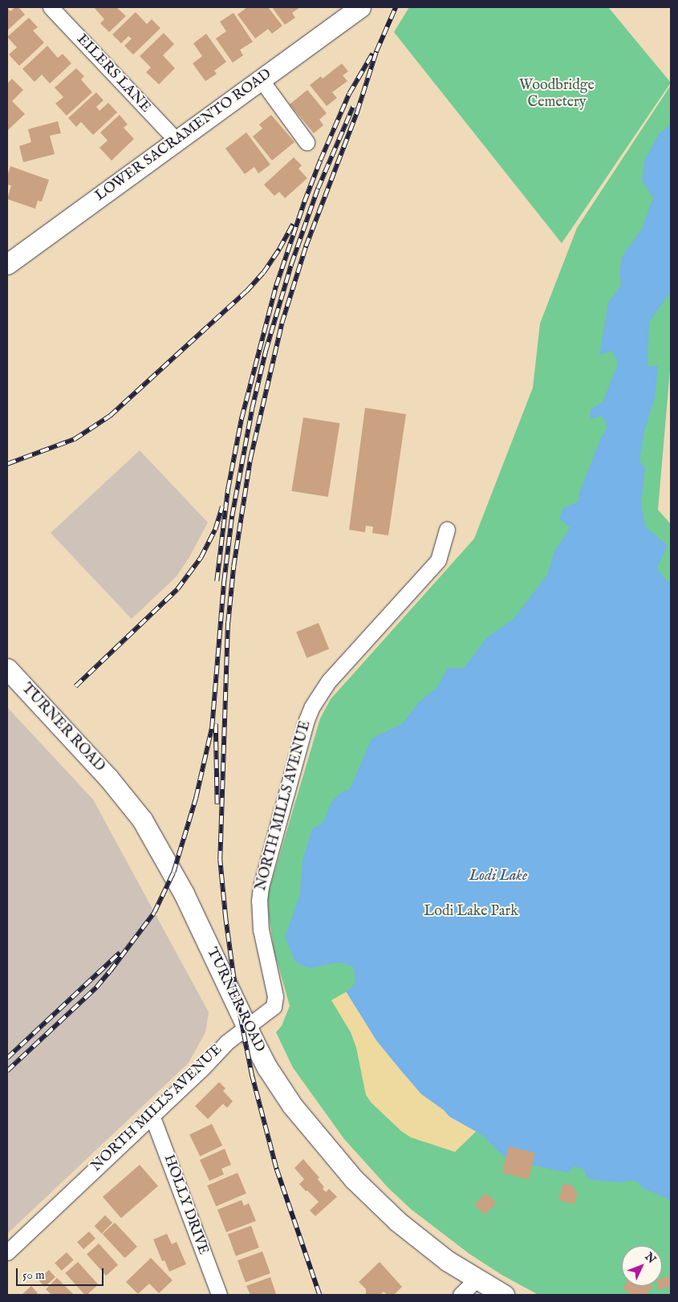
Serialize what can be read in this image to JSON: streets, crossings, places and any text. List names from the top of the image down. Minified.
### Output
{"streets":{"main road":["LOWER SACRAMENTO ROAD","TURNER ROAD"],"street":["EILERS LANE","NORTH MILLS AVENUE","HOLLY DRIVE"]},"crossings":[["EILERS LANE","LOWER SACRAMENTO ROAD"],["TURNER ROAD","NORTH MILLS AVENUE"],["NORTH MILLS AVENUE","HOLLY DRIVE"]],"water":["Lodi Lake"],"parks":["Woodbridge Cemetery","Lodi Lake Park"],"scale_bar":"50 m","north":"top right"}
